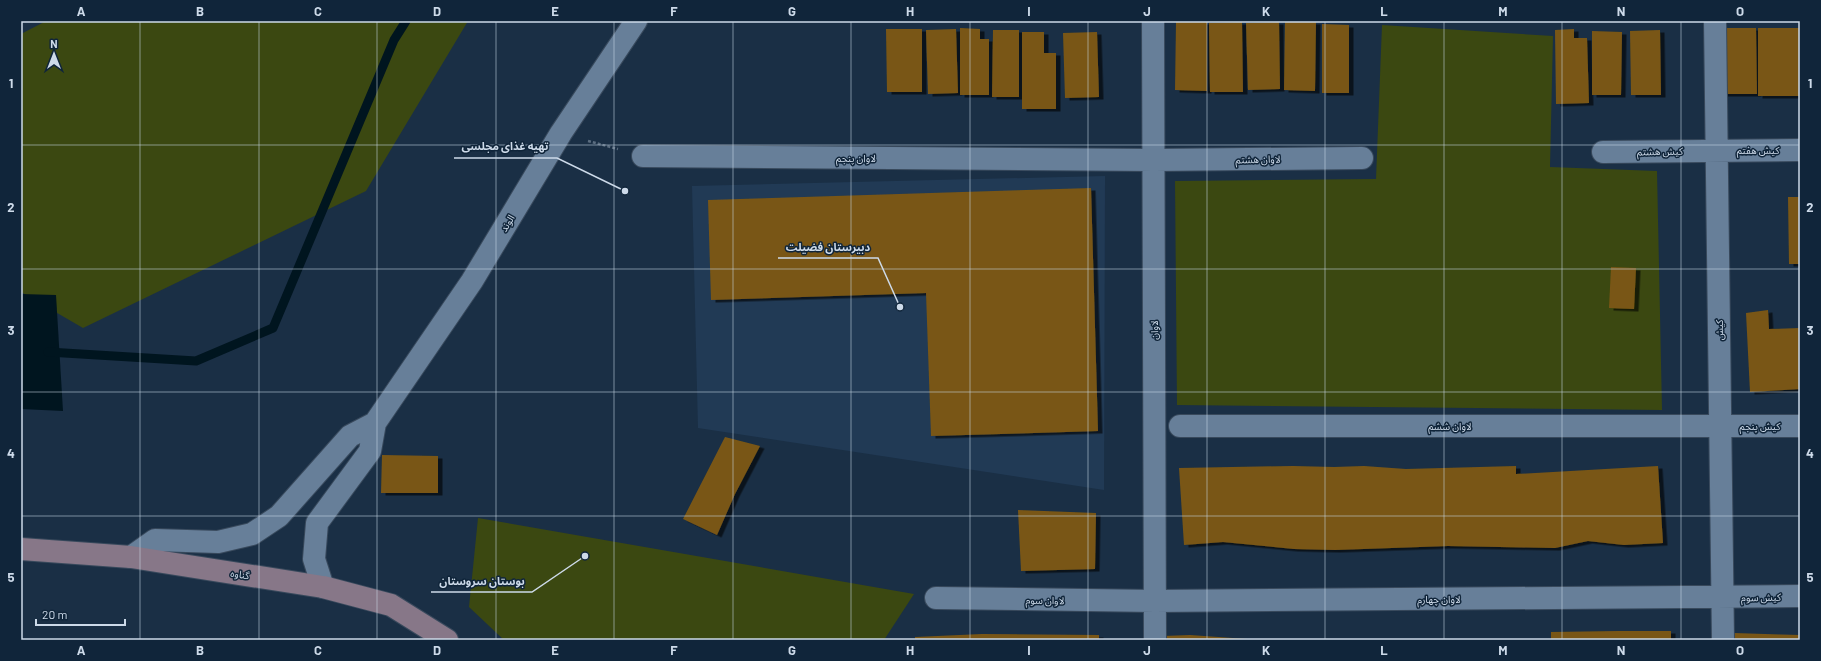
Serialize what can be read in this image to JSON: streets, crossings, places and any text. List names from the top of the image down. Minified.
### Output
{"streets":{"main road":["گناوه"],"street":["کیش هفتم","کیش هشتم","لاوان پنجم","لاوان هشتم","الوند","لاوان","کیش","لاوان ششم","کیش پنجم","کیش سوم","لاوان چهارم","لاوان سوم"]},"crossings":[["کیش هفتم","کیش هشتم"],["کیش هفتم","کیش"],["کیش هشتم","کیش"],["لاوان پنجم","لاوان هشتم"],["لاوان پنجم","لاوان"],["لاوان هشتم","لاوان"],["لاوان","لاوان چهارم"],["لاوان","لاوان سوم"],["کیش","لاوان ششم"],["کیش","کیش پنجم"],["کیش","کیش سوم"],["کیش","لاوان چهارم"],["لاوان ششم","کیش پنجم"],["کیش سوم","لاوان چهارم"],["لاوان چهارم","لاوان سوم"]],"places":["تهیه غذای مجلسی","دبیرستان فضیلت","بوستان سروستان"],"scale_bar":"20 m","north":"top","grid":{"columns":["A","B","C","D","E","F","G","H","I","J","K","L","M","N","O"],"rows":["1","2","3","4","5"]}}
